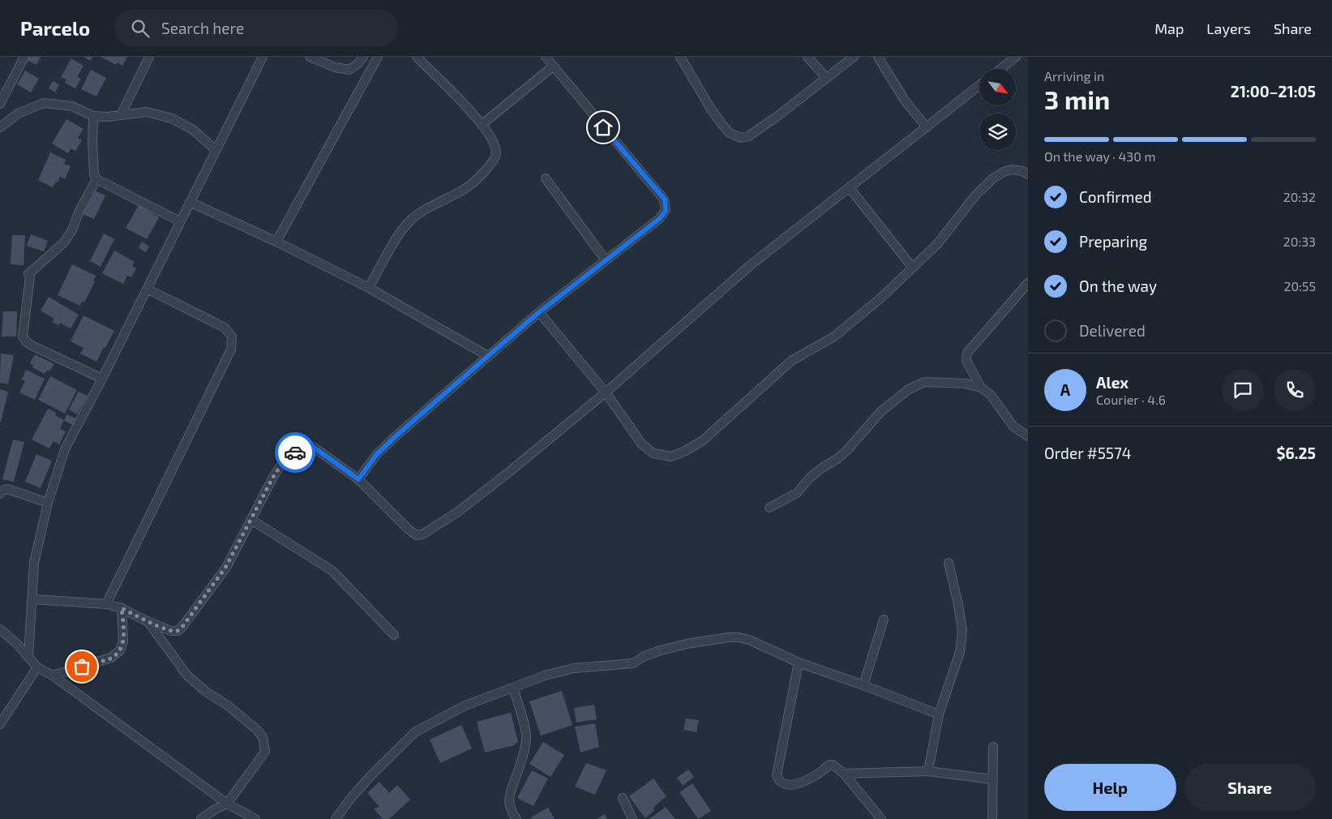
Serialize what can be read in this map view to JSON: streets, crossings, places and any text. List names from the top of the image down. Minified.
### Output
{"north":"bottom right","page":{"header":"Parcelo","search":"Search here","nav":["Map","Layers","Share"],"heading":["3 min","Arriving in","21:00–21:05"],"panel":["Alex","Courier · 4.6","Order #5574","$6.25"],"bar":"On the way · 430 m","list":[["Confirmed","20:32"],["Preparing","20:33"],["On the way","20:55"],"Delivered"],"round":"A","buttons":["Help","Share"]}}
